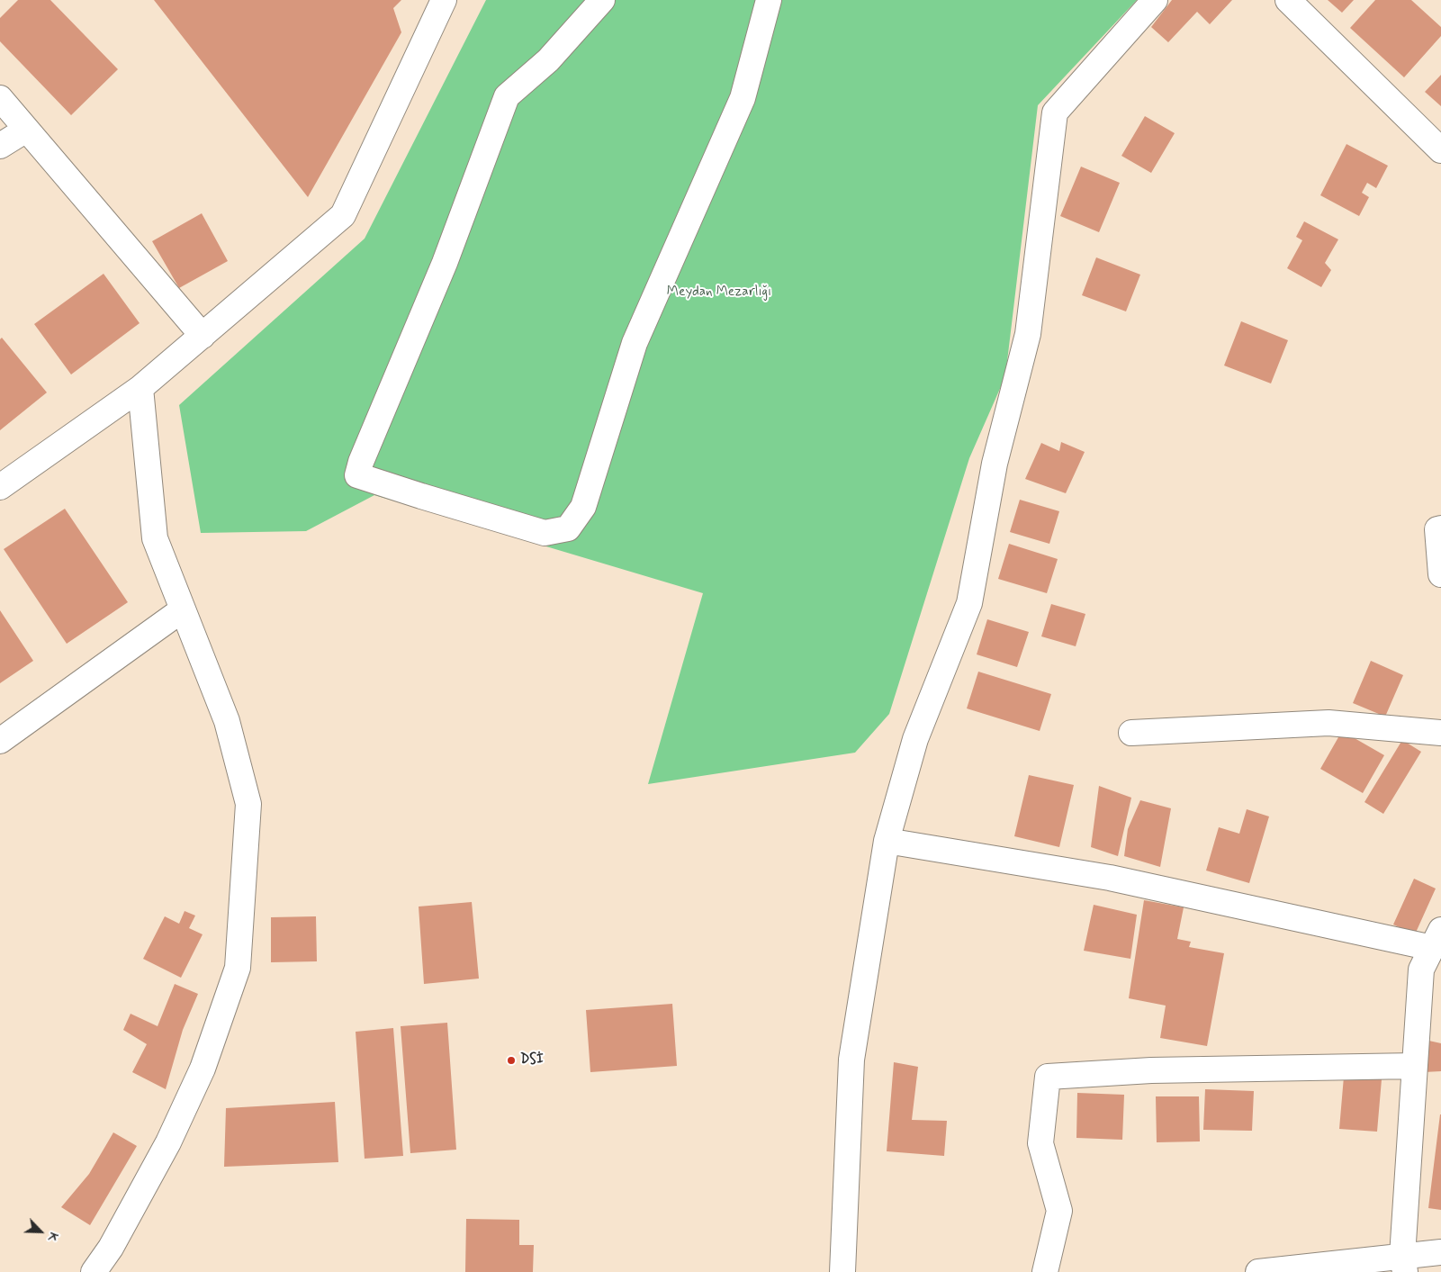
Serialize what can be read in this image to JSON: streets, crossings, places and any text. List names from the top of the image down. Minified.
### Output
{"parks":["Meydan Mezarlığı"],"places":["DSİ"],"north":"bottom right"}
